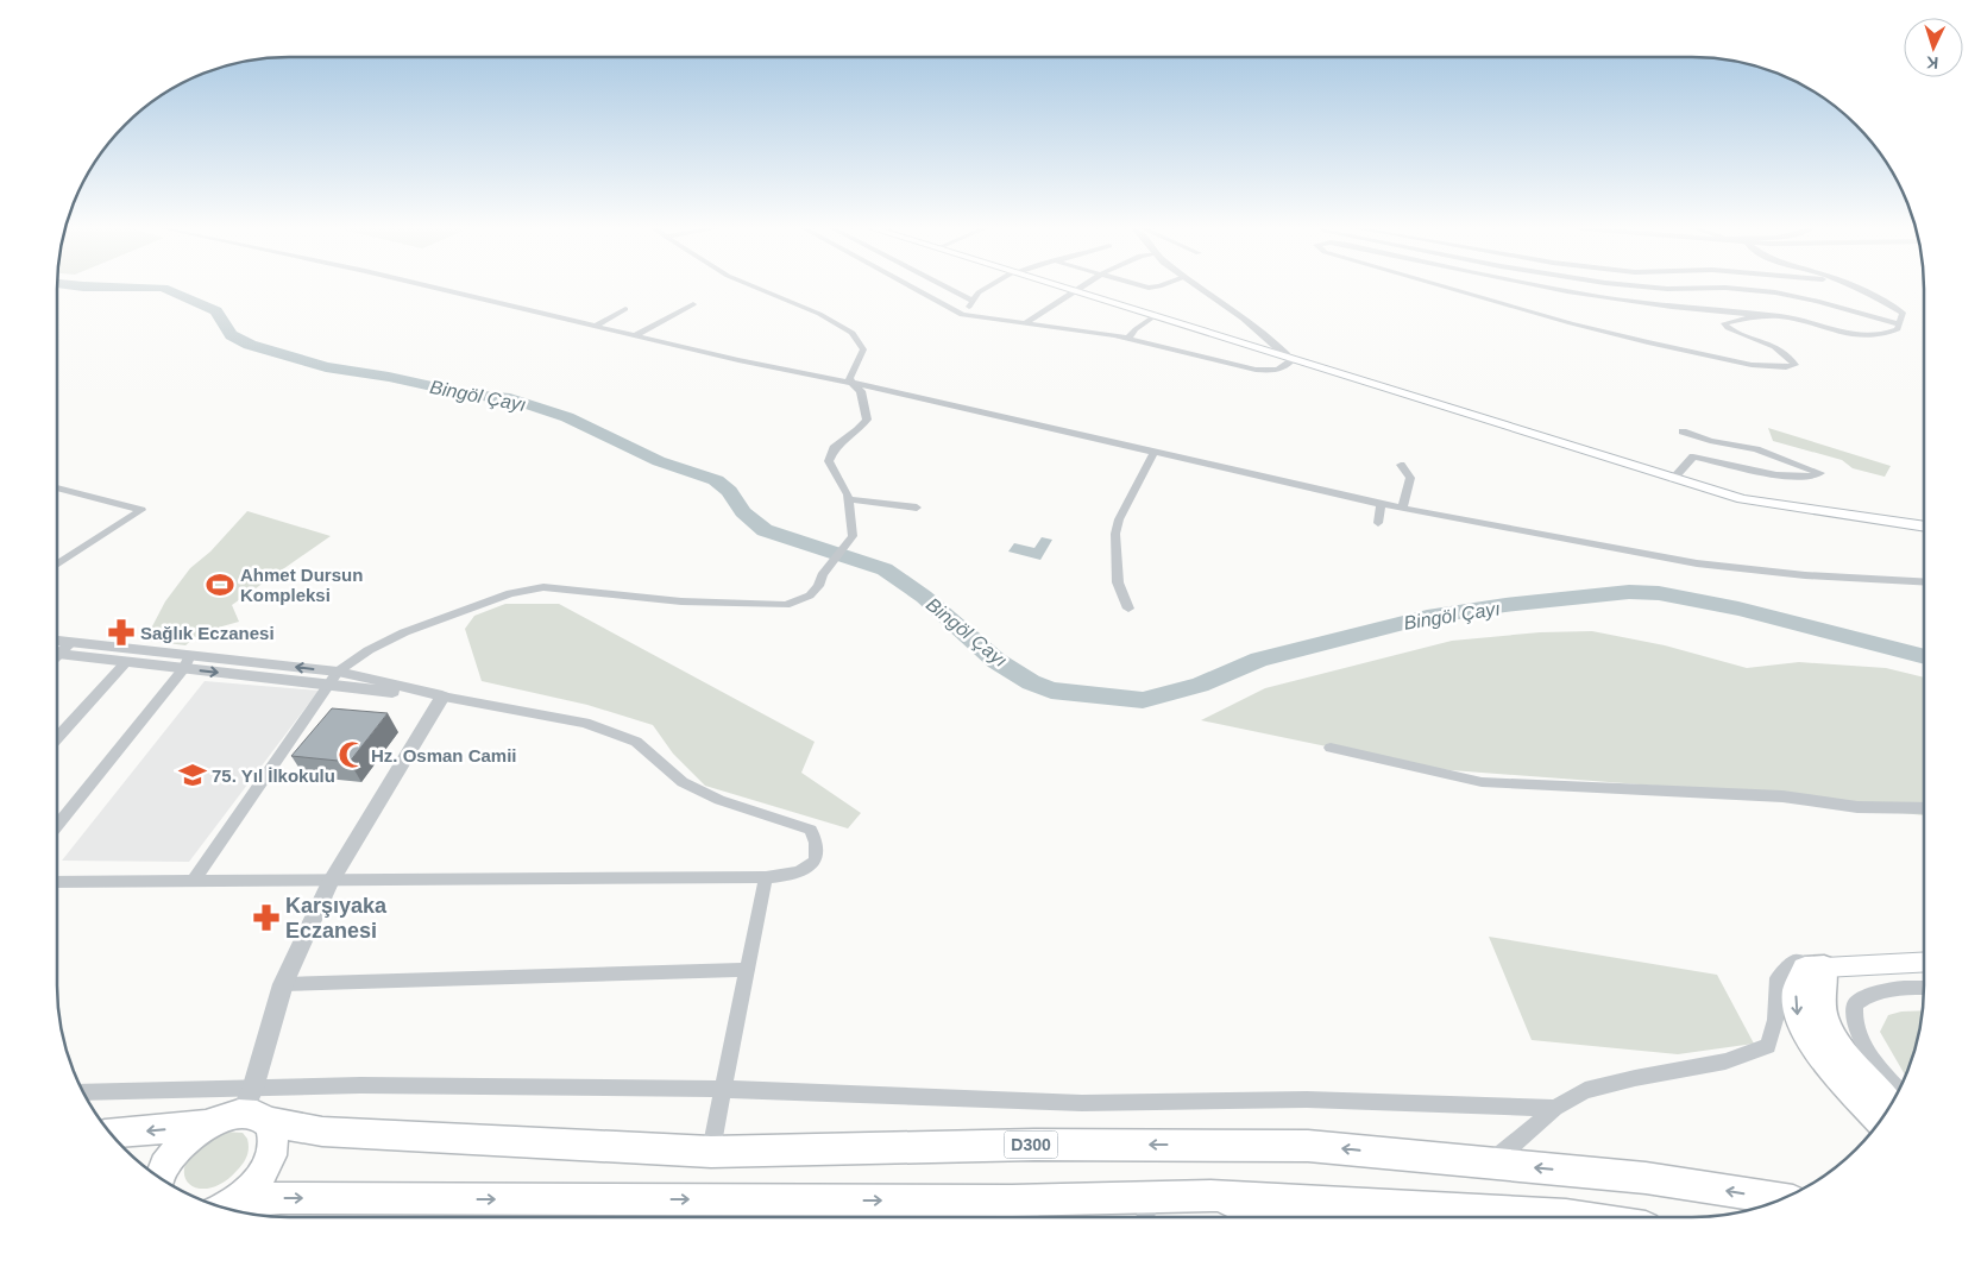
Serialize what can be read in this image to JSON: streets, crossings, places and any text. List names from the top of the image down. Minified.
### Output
{"streets":{"highway":["D300"]},"water":["Bingöl Çayı"],"places":{"sports":["Ahmet Dursun Kompleksi"],"pharmacy":["Sağlık Eczanesi","Karşıyaka Eczanesi"],"mosque":["Hz. Osman Camii"],"school or university":["75. Yıl İlkokulu"]},"north":"bottom"}
